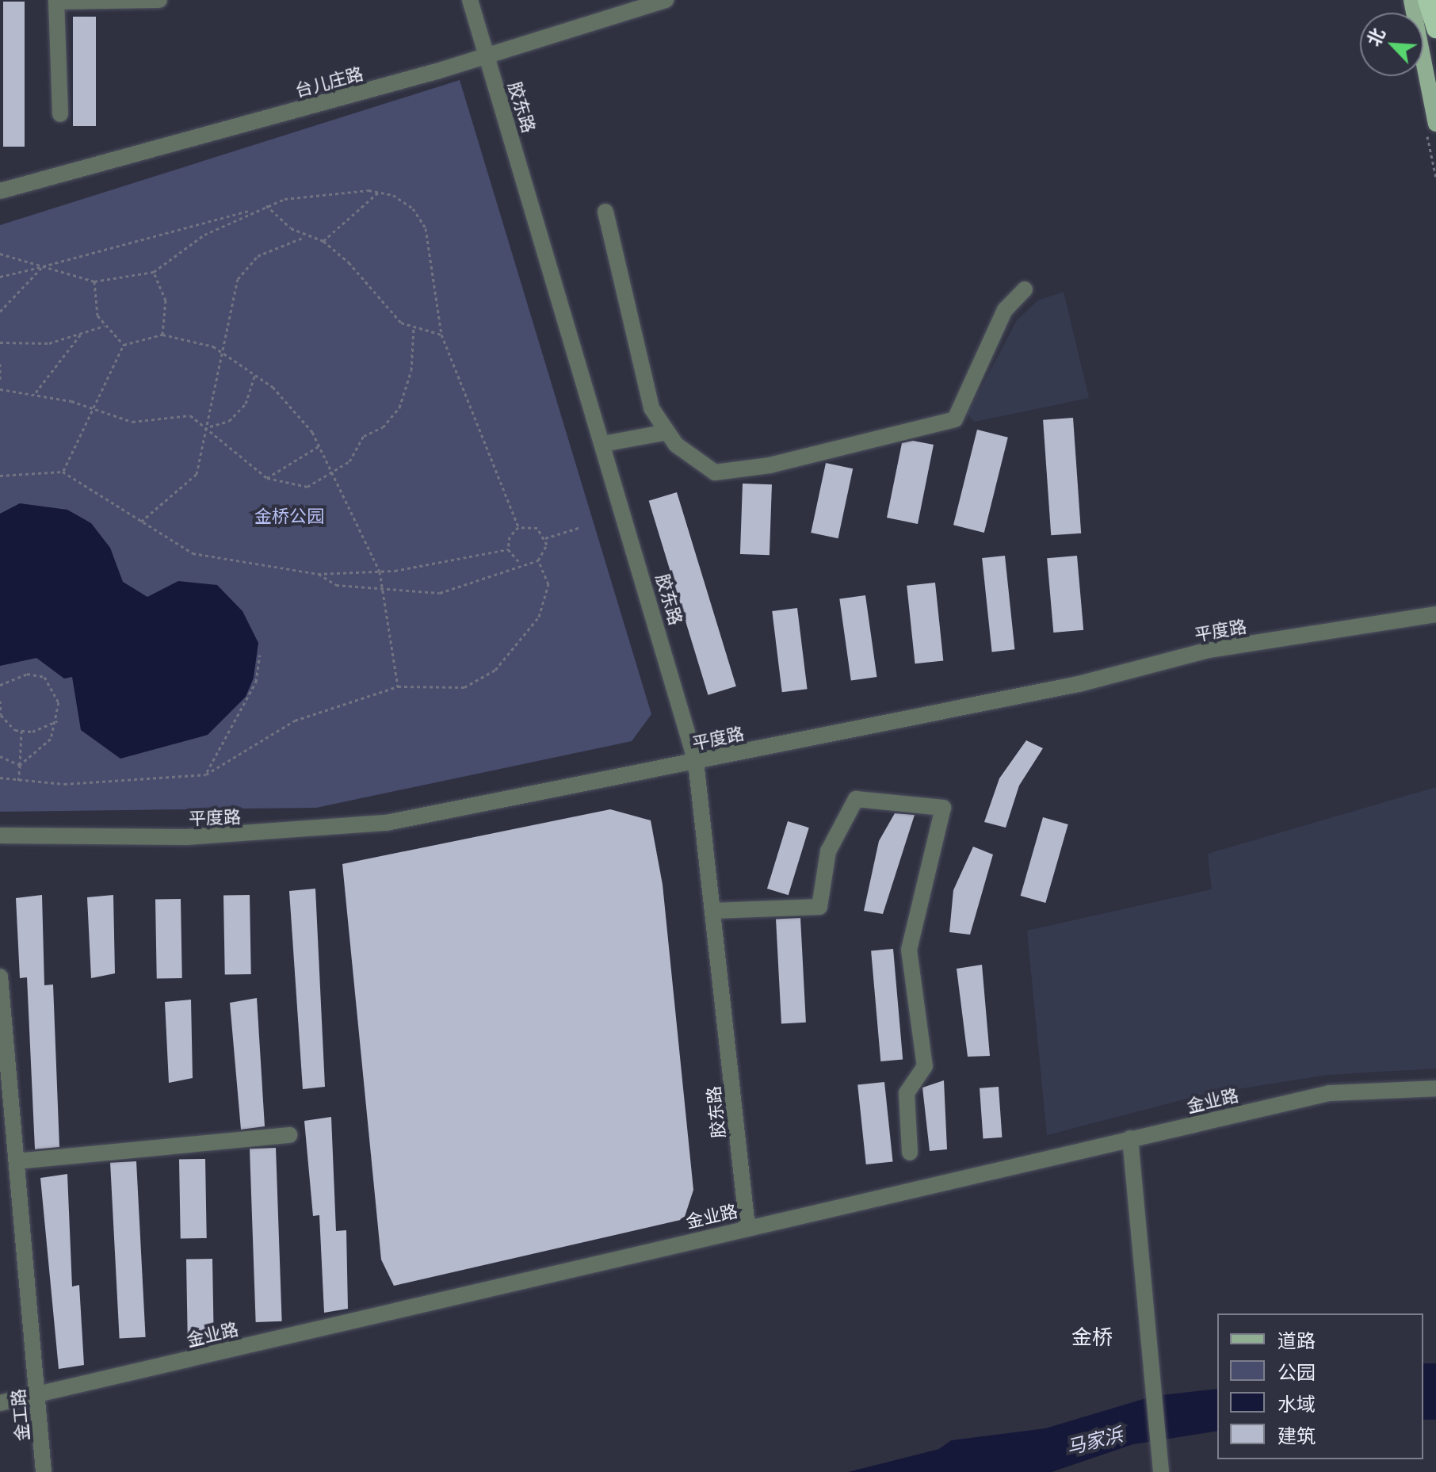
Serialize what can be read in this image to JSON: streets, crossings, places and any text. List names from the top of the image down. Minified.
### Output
{"streets":{"street":["台儿庄路","胶东路","平度路","金业路","金工路"]},"crossings":[["台儿庄路","胶东路"],["胶东路","平度路"],["胶东路","金业路"],["金业路","金工路"]],"districts":["金桥"],"water":["马家浜"],"parks":["金桥公园"],"legend":["道路","公园","水域","建筑"],"north":"top left"}
